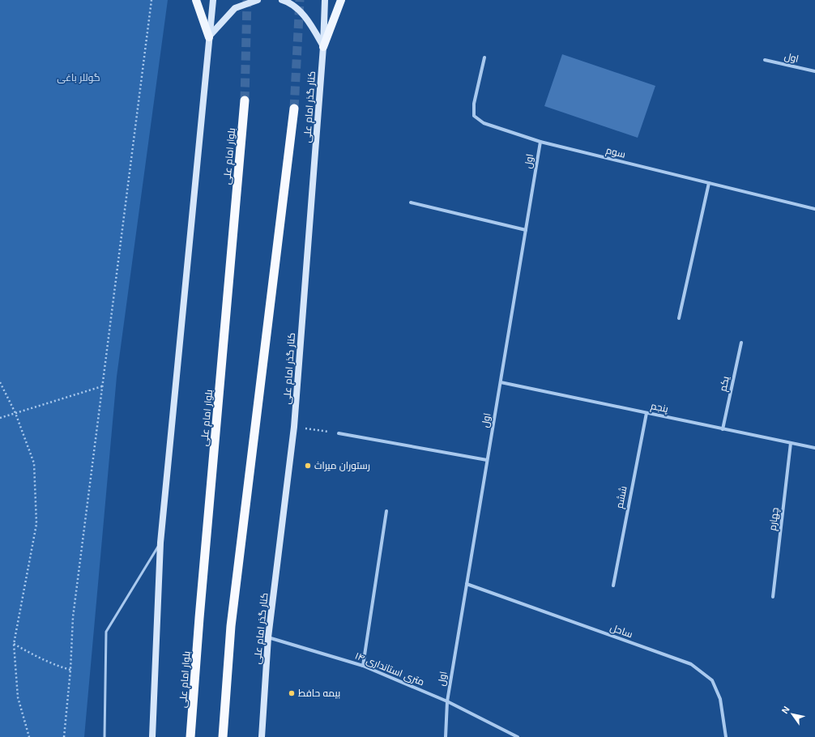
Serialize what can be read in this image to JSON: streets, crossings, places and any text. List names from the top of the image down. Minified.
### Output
{"streets":{"highway":["بلوار امام علی"],"main road":["کنار گذر امام علی"],"street":["اول","سوم","یکم","پنجم","ششم","چهارم","ساحل","۱۴ متری استانداری"]},"crossings":[["اول","سوم"],["اول","پنجم"],["اول","ساحل"],["اول","۱۴ متری استانداری"],["کنار گذر امام علی","۱۴ متری استانداری"],["یکم","پنجم"],["پنجم","ششم"],["پنجم","چهارم"]],"parks":["گوللر باغی"],"places":["رستوران میراث","بیمه حافط"],"north":"top left"}
